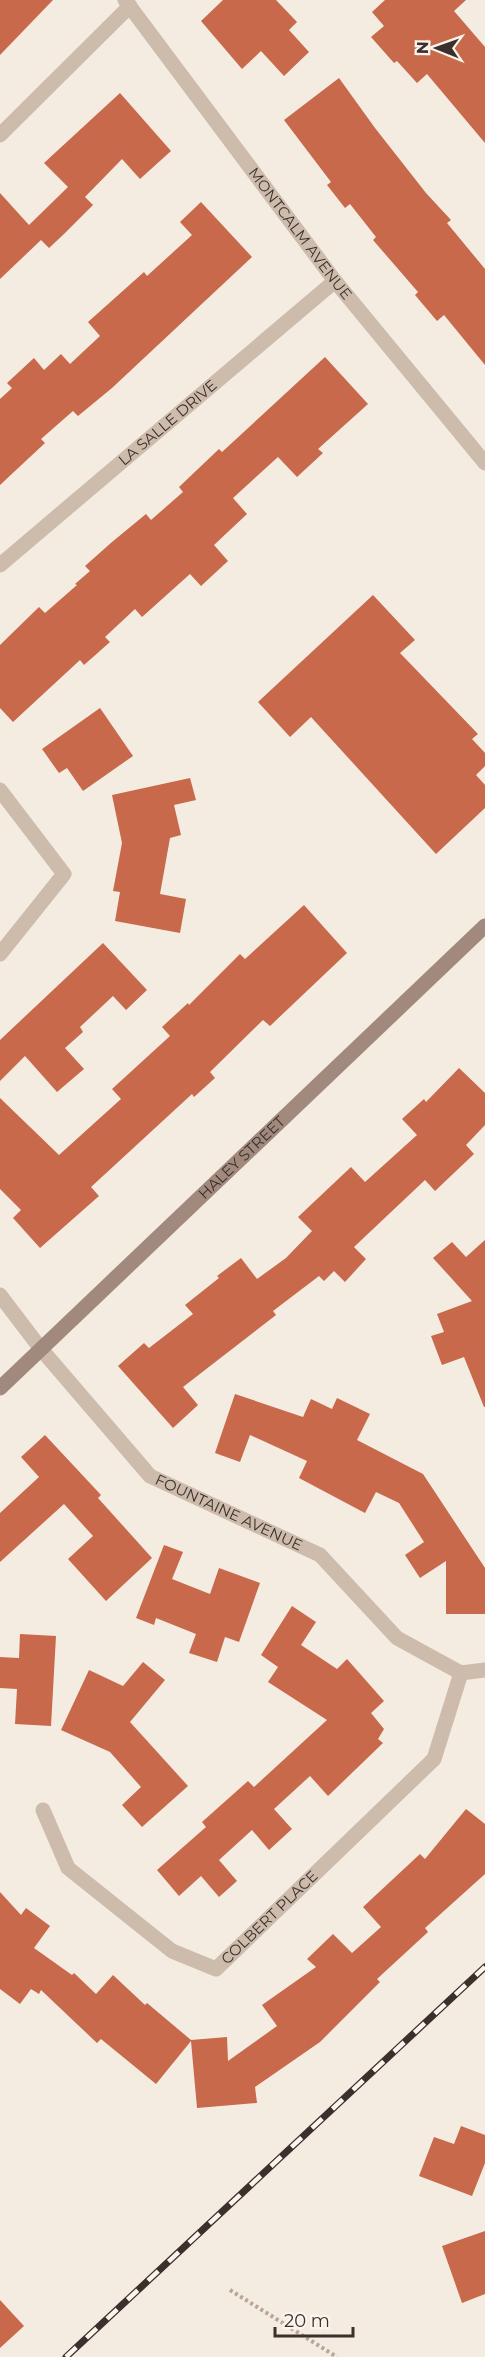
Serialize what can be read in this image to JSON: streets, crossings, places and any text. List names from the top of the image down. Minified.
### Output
{"streets":{"street":["MONTCALM AVENUE","LA SALLE DRIVE","HALEY STREET","FOUNTAINE AVENUE","COLBERT PLACE"]},"crossings":[["MONTCALM AVENUE","LA SALLE DRIVE"],["HALEY STREET","FOUNTAINE AVENUE"],["FOUNTAINE AVENUE","COLBERT PLACE"]],"scale_bar":"20 m","north":"left"}
